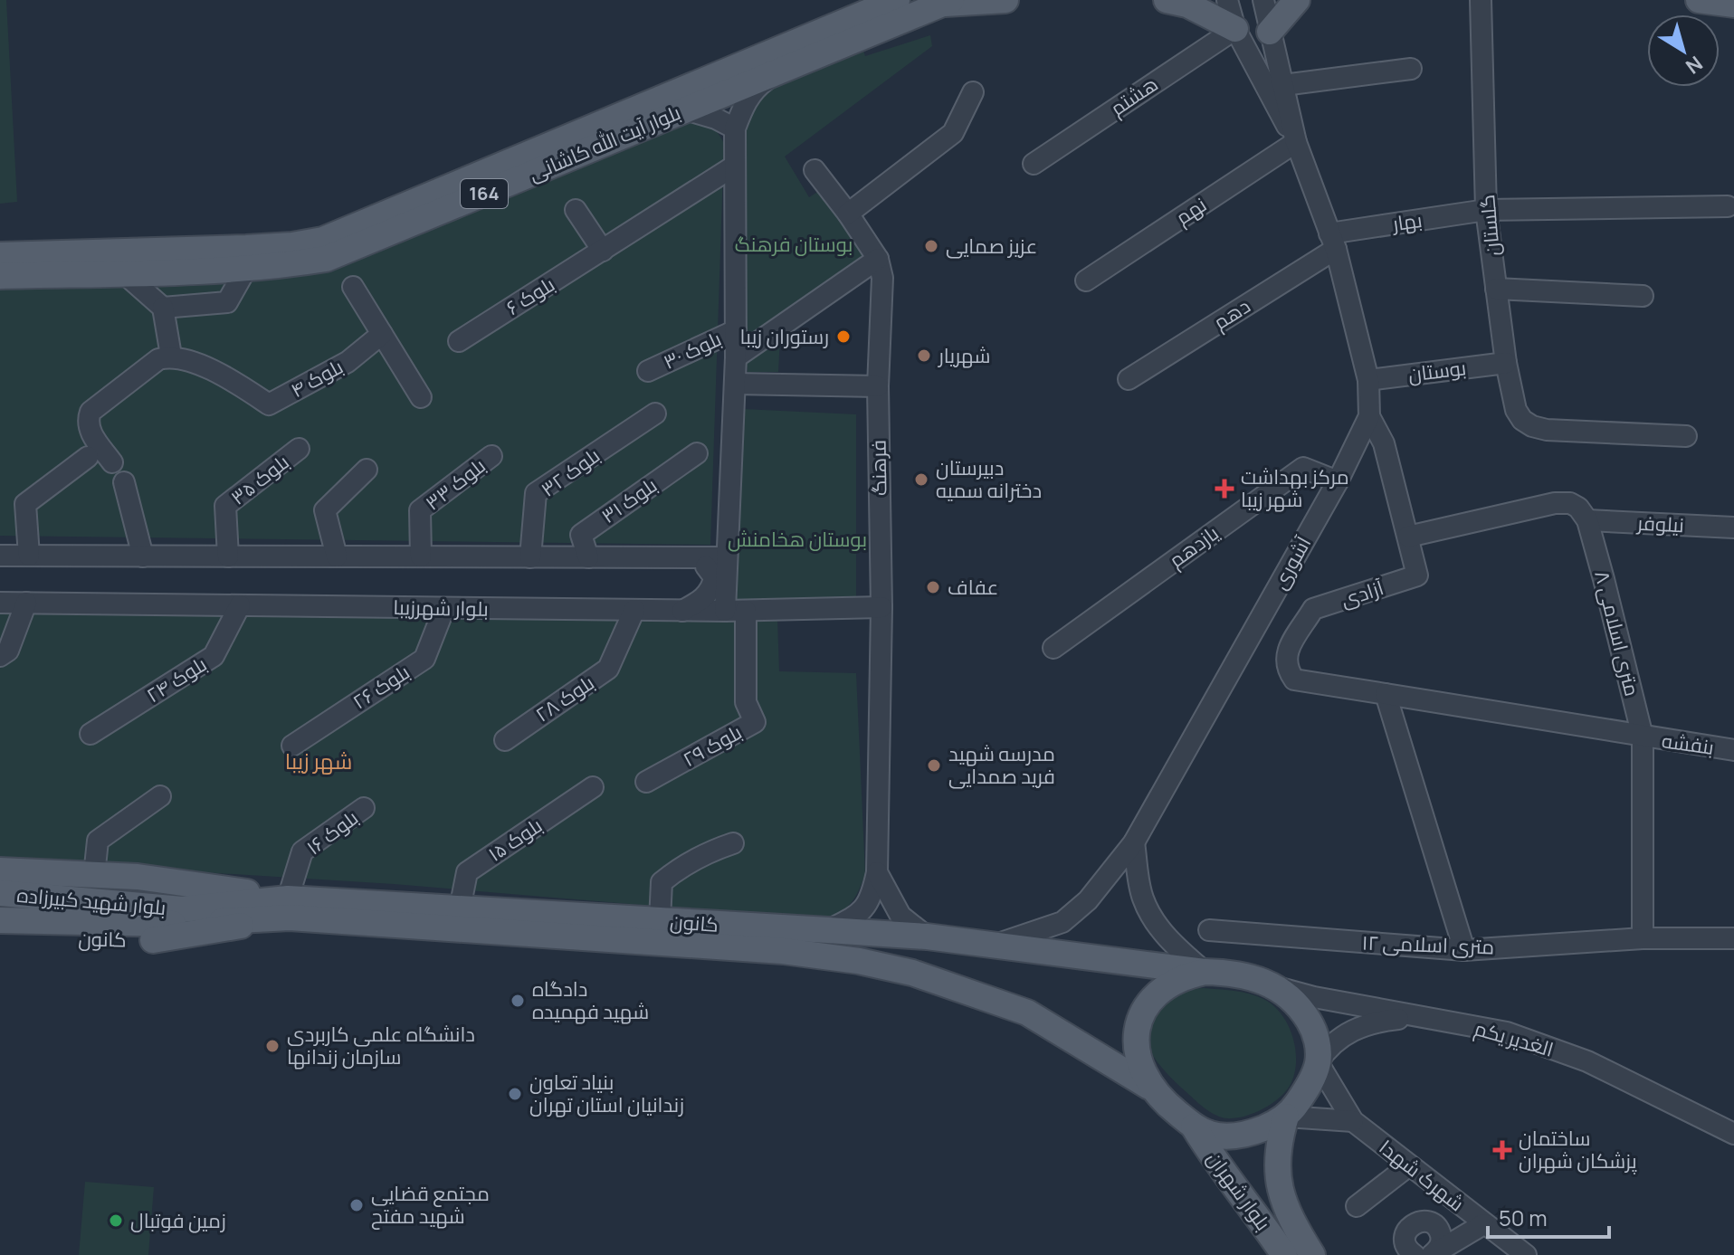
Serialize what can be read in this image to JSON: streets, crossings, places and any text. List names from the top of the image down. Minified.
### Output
{"streets":{"main road":["بلوار آیت الله کاشانی","164","بلوار شهید کبیرزاده","کانون","بلوار شهران"],"street":["هشتم","نهم","بهار","گلستان","بلوک ۶","دهم","بلوک ۳۰","بوستان","بلوک ۴","فرهنگ","بلوک ۳۲","بلوک ۳۵","بلوک ۳۳","بلوک ۳۱","نیلوفر","یازدهم","آشوری","آزادی","بلوار شهرزیبا","۸ متری اسلامی","بلوک ۲۴","بلوک ۲۶","بلوک ۲۸","بنفشه","بلوک ۲۹","بلوک ۱۶","بلوک ۱۵","۱۲ متری اسلامی","الغدیر یکم","شهرک شهدا"]},"crossings":[["بلوار آیت الله کاشانی","164"],["نهم","آشوری"],["بهار","گلستان"],["بهار","دهم"],["بهار","آشوری"],["گلستان","بوستان"],["دهم","آشوری"],["بوستان","آشوری"],["فرهنگ","بلوار شهرزیبا"],["نیلوفر","۸ متری اسلامی"],["یازدهم","آشوری"],["آشوری","آزادی"],["آشوری","کانون"],["آزادی","۸ متری اسلامی"],["آزادی","بنفشه"],["بلوار شهرزیبا","بلوک ۲۴"],["بلوار شهرزیبا","بلوک ۲۶"],["بلوار شهرزیبا","بلوک ۲۸"],["بلوار شهرزیبا","بلوک ۲۹"],["۸ متری اسلامی","بنفشه"],["۸ متری اسلامی","۱۲ متری اسلامی"],["بلوک ۱۶","کانون"],["بلوک ۱۵","کانون"],["بلوار شهید کبیرزاده","کانون"],["کانون","الغدیر یکم"],["کانون","بلوار شهران"],["الغدیر یکم","بلوار شهران"]],"districts":["شهر زیبا"],"parks":["بوستان فرهنگ","بوستان هخامنش"],"places":{"other":["عزیز صمایی","رستوران زیبا","شهریار","دبیرستان دخترانه سمیه","عفاف","مدرسه شهید فرید صمدایی","دادگاه شهید فهمیده","دانشگاه علمی کاربردی سازمان زندانها","بنیاد تعاون زندانیان استان تهران","مجتمع قضایی شهید مفتح","زمین فوتبال"],"health":["مرکز بهداشت شهر زیبا","ساختمان پزشکان شهران"]},"scale_bar":"50 m","north":"bottom right"}
